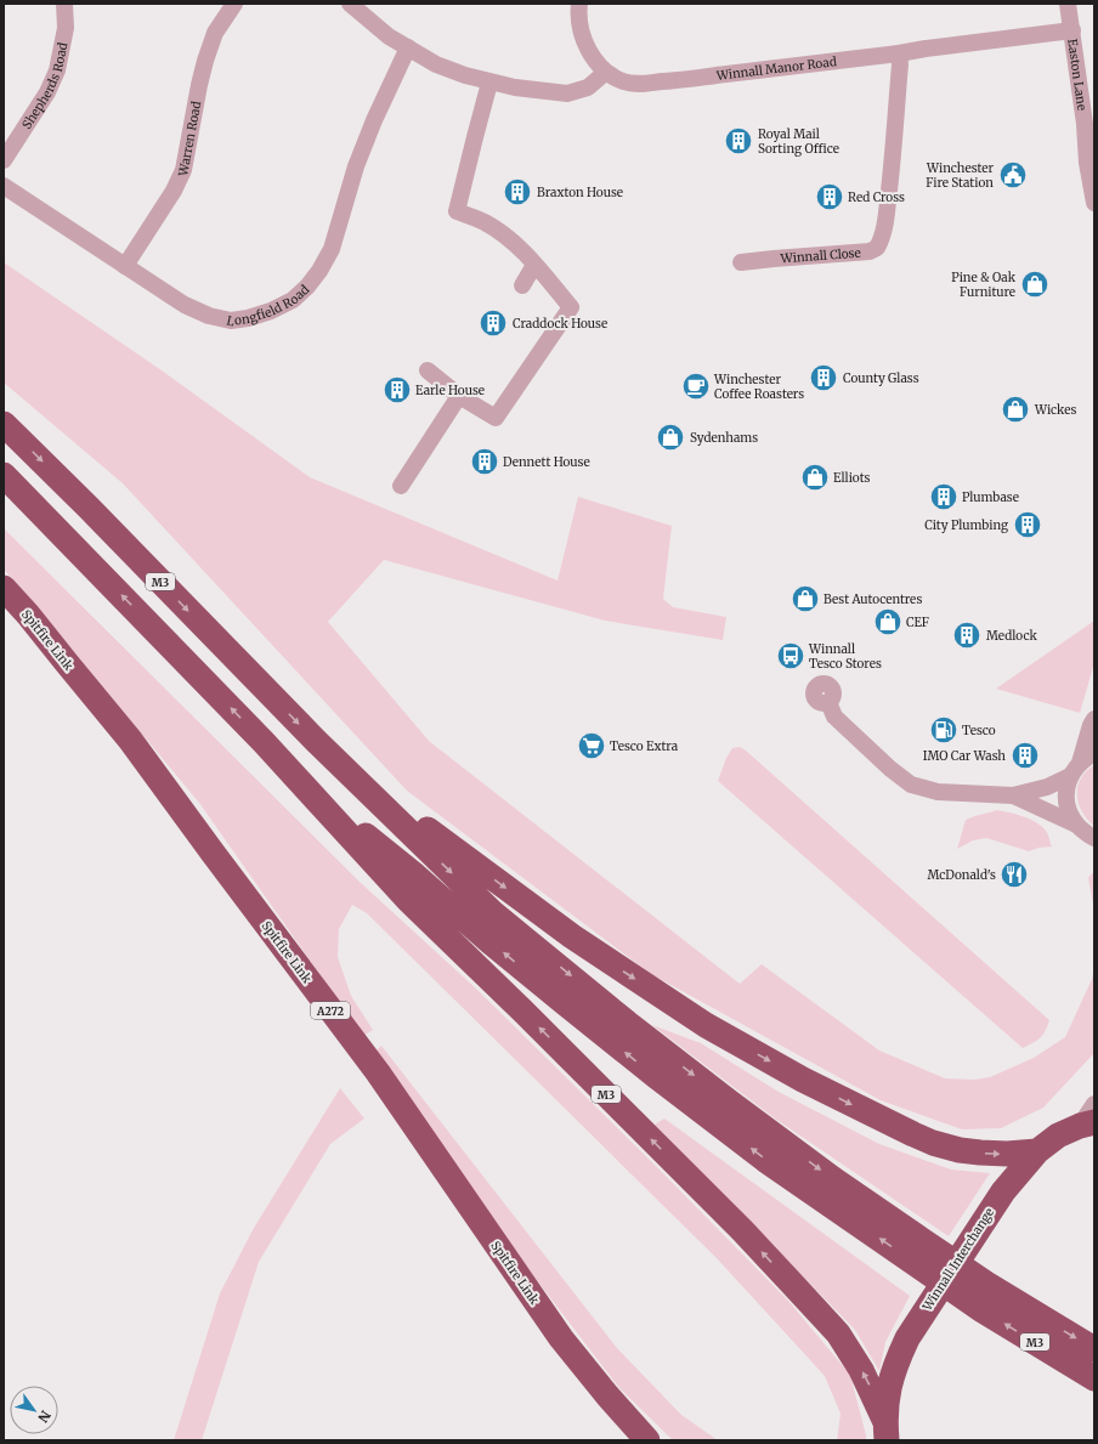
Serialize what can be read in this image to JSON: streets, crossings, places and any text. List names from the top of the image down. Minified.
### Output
{"streets":{"highway":["M3","Spitfire Link","A272","Winnall Interchange"],"street":["Winnall Manor Road","Easton Lane","Shepherds Road","Warren Road","Winnall Close","Longfield Road"]},"crossings":[["Winnall Manor Road","Easton Lane"],["Winnall Manor Road","Winnall Close"],["Warren Road","Longfield Road"],["M3","Winnall Interchange"]],"places":{"building":["Royal Mail Sorting Office","Braxton House","Red Cross","Craddock House","County Glass","Earle House","Dennett House","Plumbase","City Plumbing","Medlock","IMO Car Wash"],"public building":["Winchester Fire Station"],"shop":["Pine & Oak Furniture","Wickes","Sydenhams","Elliots","Best Autocentres","CEF"],"cafe":["Winchester Coffee Roasters"],"bus stop":["Winnall Tesco Stores"],"fuel station":["Tesco"],"supermarket":["Tesco Extra"],"restaurant":["McDonald's"]},"north":"bottom right"}
